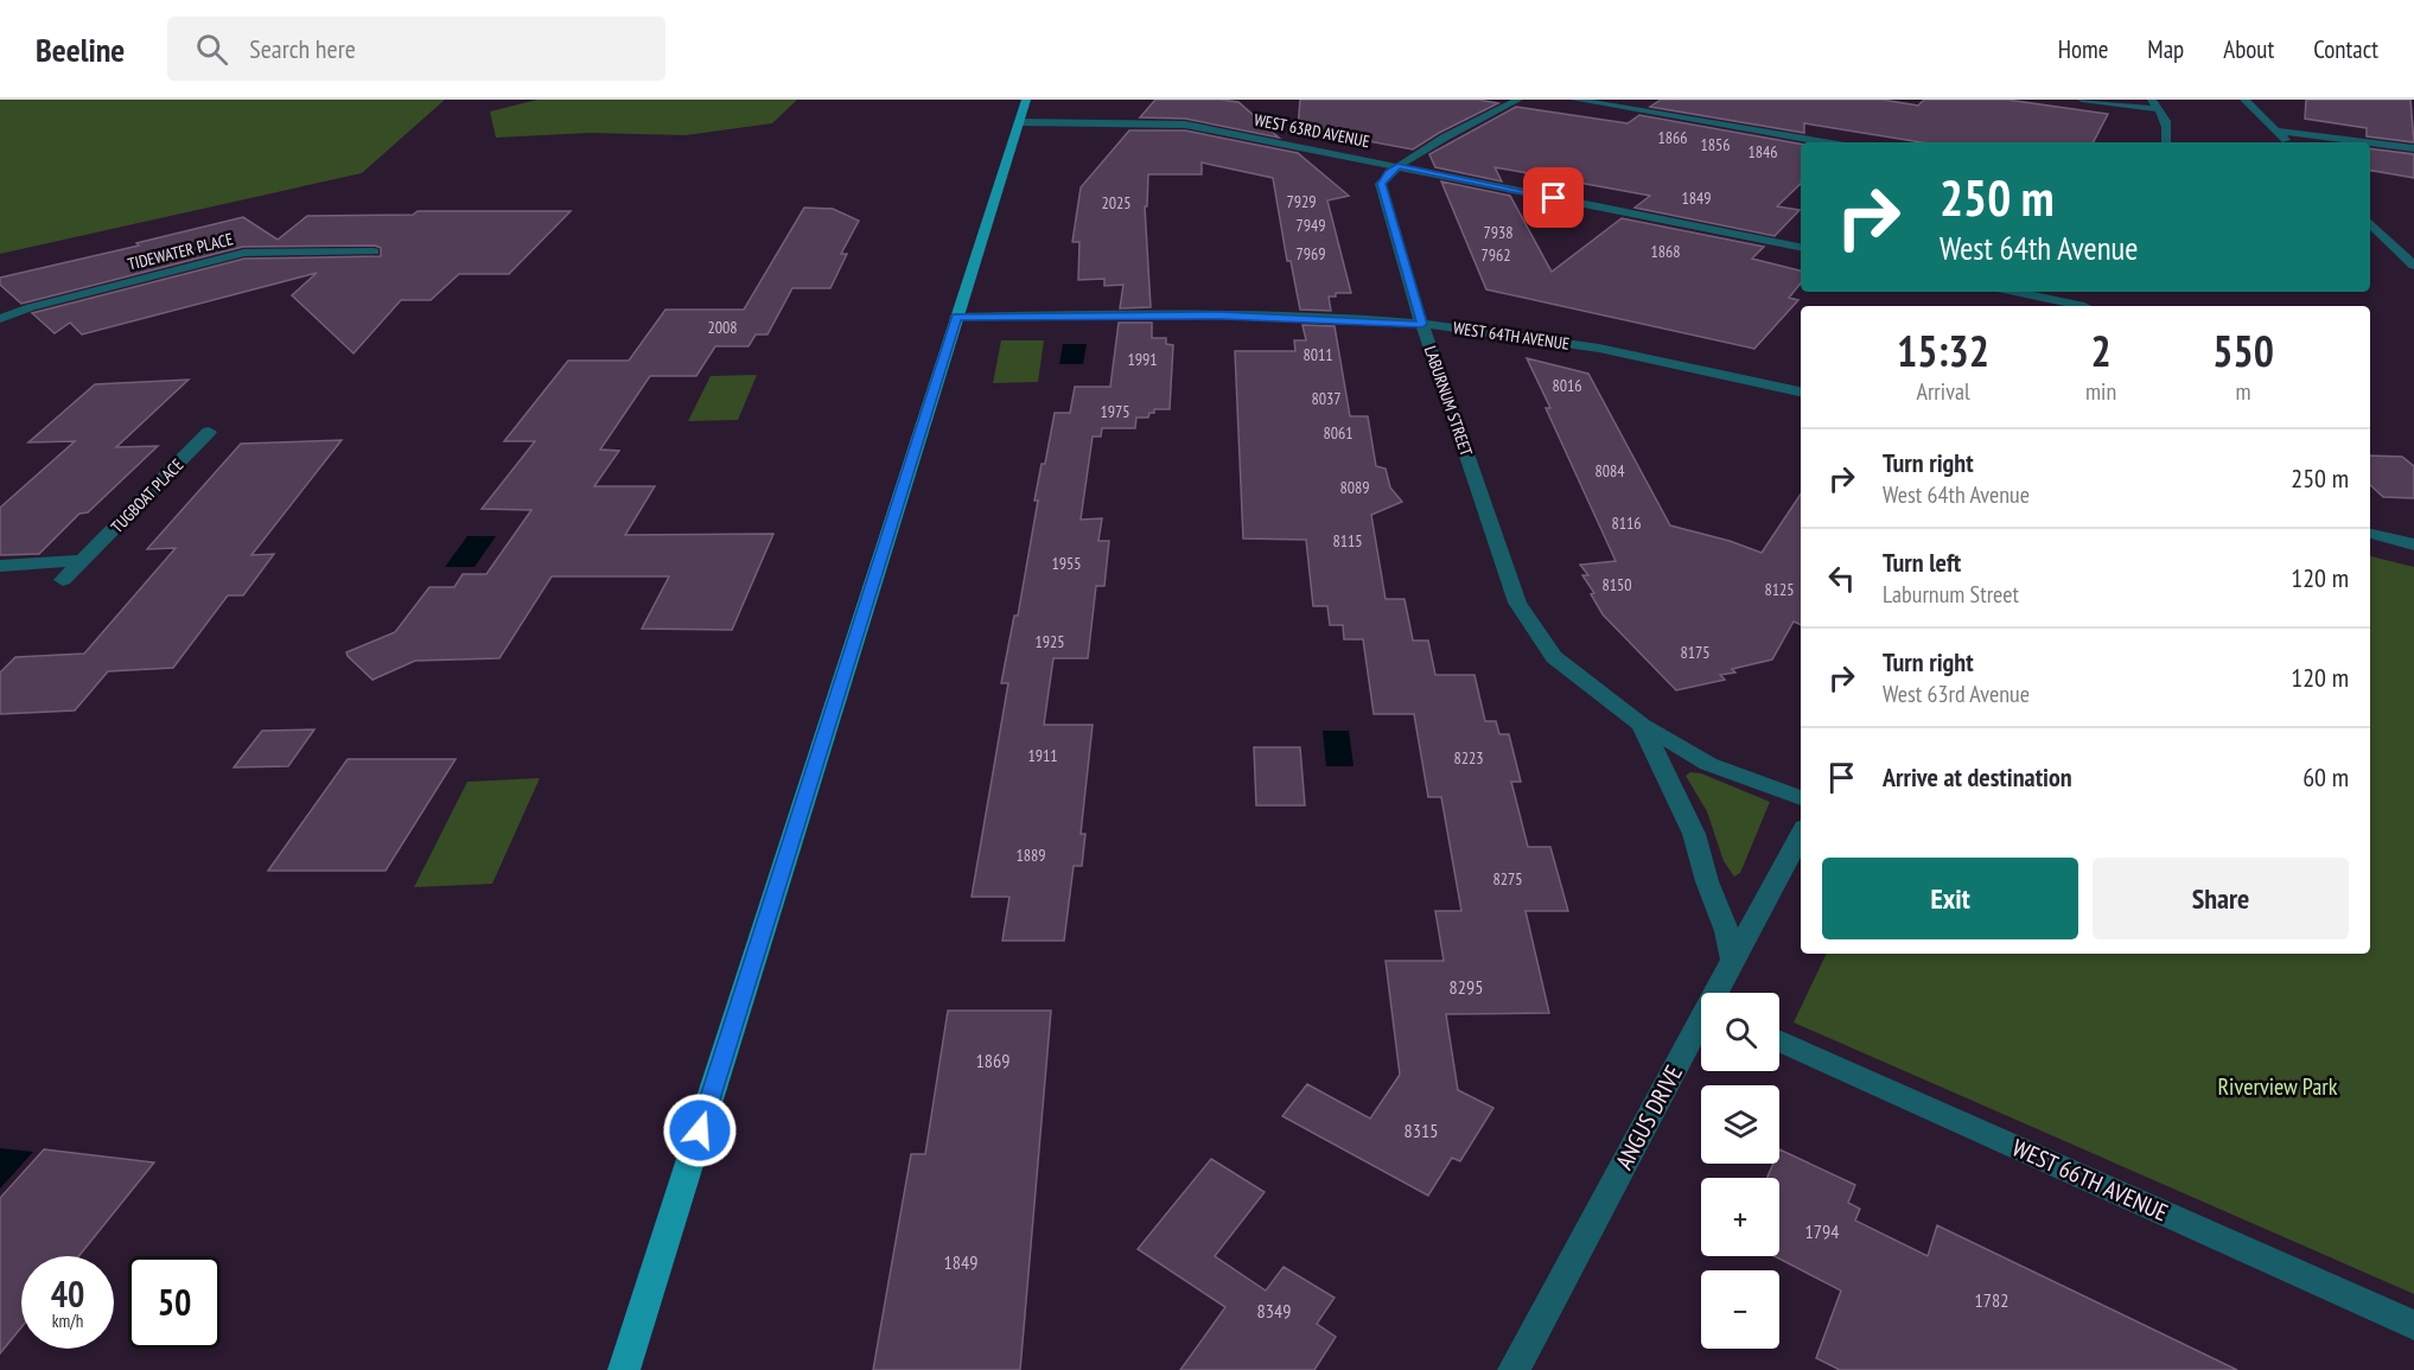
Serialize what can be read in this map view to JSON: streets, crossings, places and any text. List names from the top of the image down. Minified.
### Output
{"streets":{"street":["WEST 63RD AVENUE","TIDEWATER PLACE","WEST 64TH AVENUE","LABURNUM STREET","TUGBOAT PLACE","ANGUS DRIVE","WEST 66TH AVENUE"]},"crossings":[["WEST 63RD AVENUE","LABURNUM STREET"],["WEST 64TH AVENUE","LABURNUM STREET"],["LABURNUM STREET","ANGUS DRIVE"]],"parks":["Riverview Park"],"house_numbers":["1866","1856","1846","1849","7929","2025","7949","7938","1868","7969","7962","2008","8011","1991","8016","8037","1975","8061","8084","8089","8116","8115","1955","8150","8125","1925","8175","1911","8223","1889","8275","8295","1869","8315","1794","1849","1782","8349"],"page":{"header":"Beeline","search":"Search here","nav":["Home","Map","About","Contact"],"turn":["250 m","West 64th Avenue"],"eta":["15:32","Arrival","2","min","550","m"],"list":[{"name":"Turn right","note":"West 64th Avenue","value":"250 m"},{"name":"Turn left","note":"Laburnum Street","value":"120 m"},{"name":"Turn right","note":"West 63rd Avenue","value":"120 m"},{"name":"Arrive at destination","value":"60 m"}],"buttons":["Exit","Share"],"map_buttons":["+","−"],"speed":"40 km/h","limit":"50"}}
